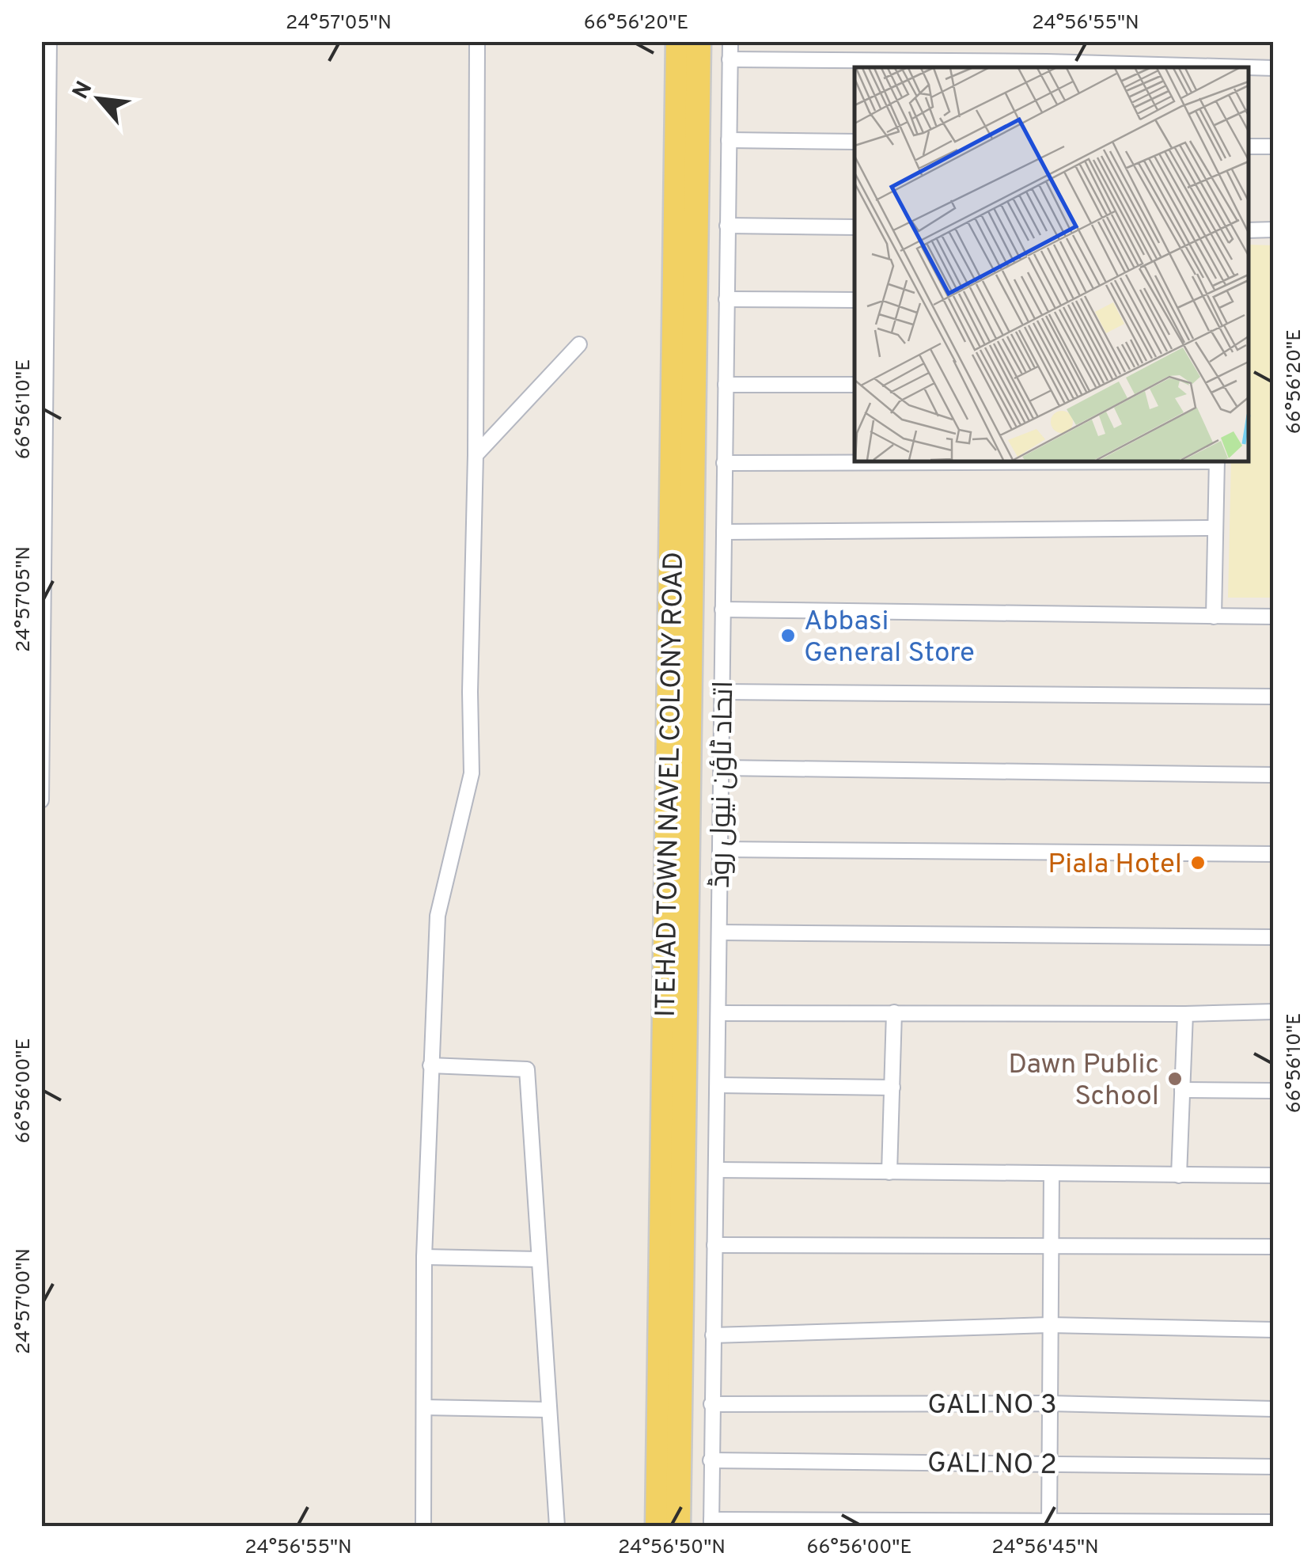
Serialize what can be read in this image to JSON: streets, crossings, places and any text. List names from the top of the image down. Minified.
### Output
{"streets":{"main road":["ITEHAD TOWN NAVEL COLONY ROAD"],"street":["اتحاد ٹاؤن نیول روڈ","GALI NO 3","GALI NO 2"]},"crossings":[["اتحاد ٹاؤن نیول روڈ","GALI NO 3"],["اتحاد ٹاؤن نیول روڈ","GALI NO 2"]],"places":["Abbasi General Store","Piala Hotel","Dawn Public School"],"north":"top left","coordinates":["24°57'05\"N","66°56'20\"E","24°56'55\"N","66°56'10\"E","66°56'00\"E","24°57'00\"N","24°56'50\"N","24°56'45\"N"]}
